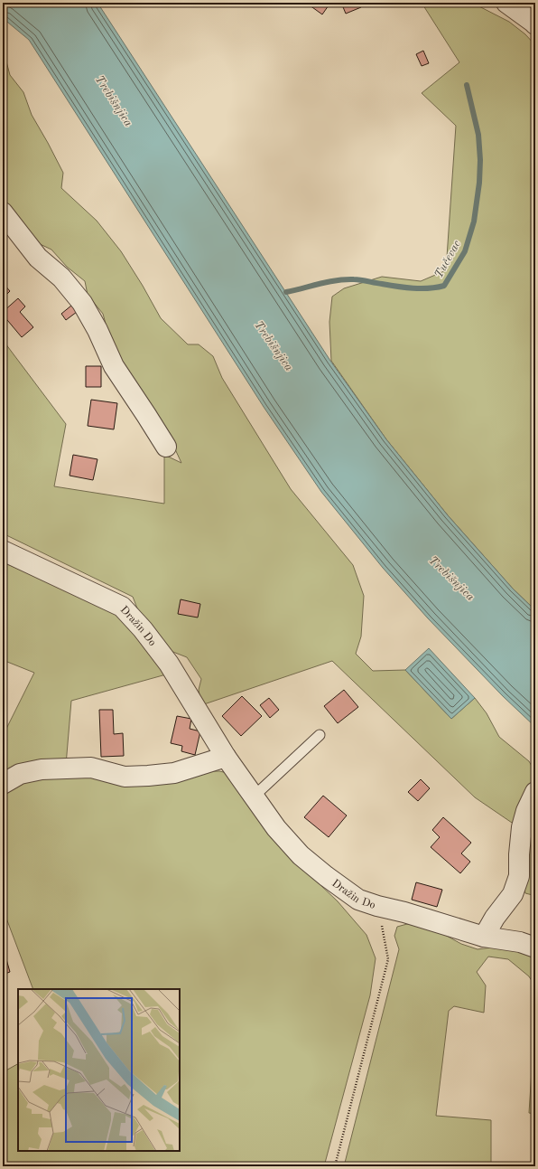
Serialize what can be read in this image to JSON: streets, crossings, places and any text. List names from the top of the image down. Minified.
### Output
{"streets":{"street":["Dražin Do"]},"water":["Trebišnjica","Tučevac"]}
